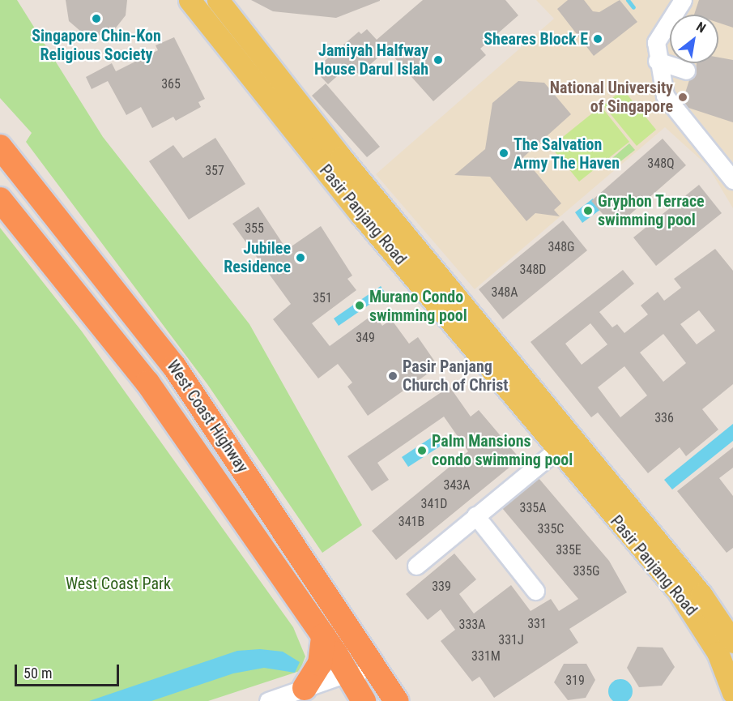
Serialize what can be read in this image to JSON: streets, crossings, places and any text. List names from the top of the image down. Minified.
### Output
{"streets":{"highway":["West Coast Highway"],"main road":["Pasir Panjang Road"]},"parks":["West Coast Park"],"places":["Singapore Chin-Kon Religious Society","Sheares Block E","Jamiyah Halfway House Darul Islah","National University of Singapore","The Salvation Army The Haven","Gryphon Terrace swimming pool","Jubilee Residence","Murano Condo swimming pool","Pasir Panjang Church of Christ","Palm Mansions condo swimming pool"],"house_numbers":["365","348Q","357","355","348G","348D","348A","351","349","336","343A","341D","335A","341B","335C","335E","335G","339","331","333A","331J","331M","319"],"scale_bar":"50 m","north":"top right"}
